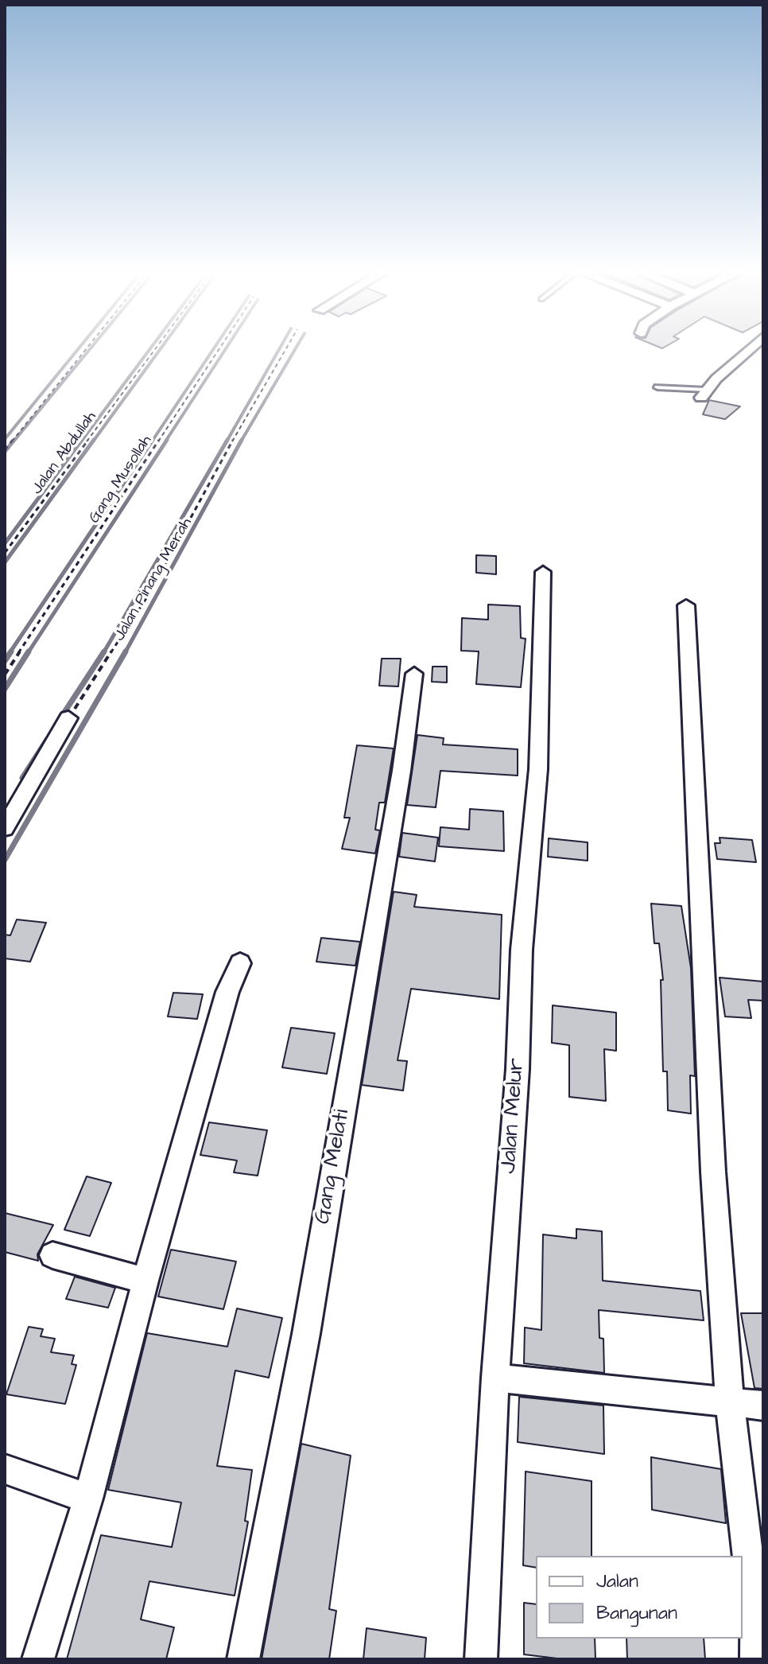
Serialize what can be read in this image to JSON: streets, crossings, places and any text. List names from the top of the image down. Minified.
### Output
{"streets":{"street":["Jalan Melur","Gang Melati"],"path":["Jalan Abdullah","Gang Musollah","Jalan Pinang Merah"]},"legend":["Jalan","Bangunan"]}
